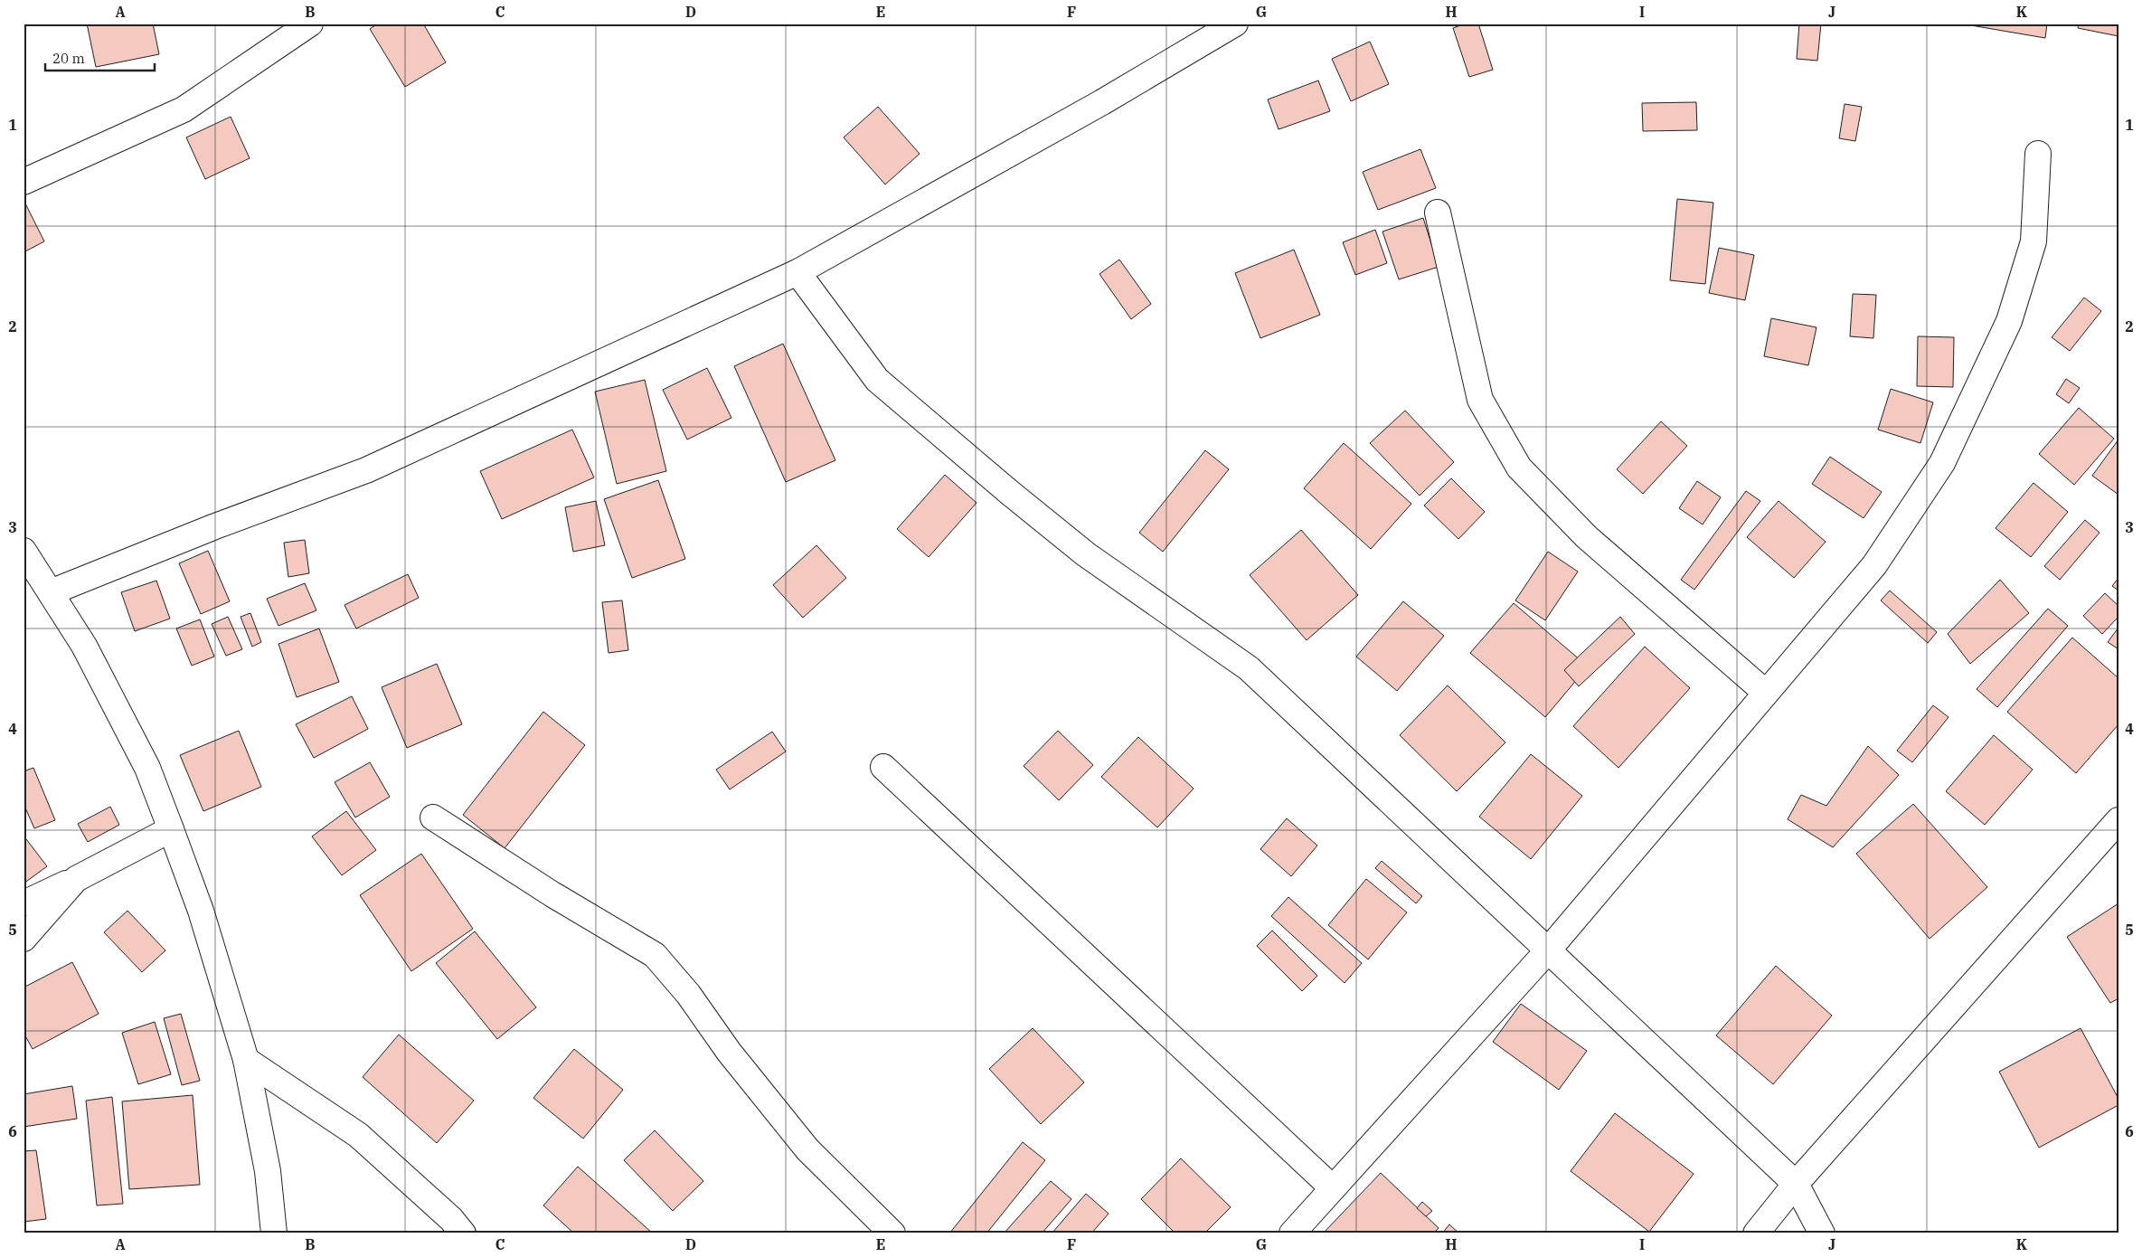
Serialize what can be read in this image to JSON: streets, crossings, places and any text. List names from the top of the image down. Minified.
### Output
{"scale_bar":"20 m","grid":{"columns":["A","B","C","D","E","F","G","H","I","J","K"],"rows":["1","2","3","4","5","6"]}}
